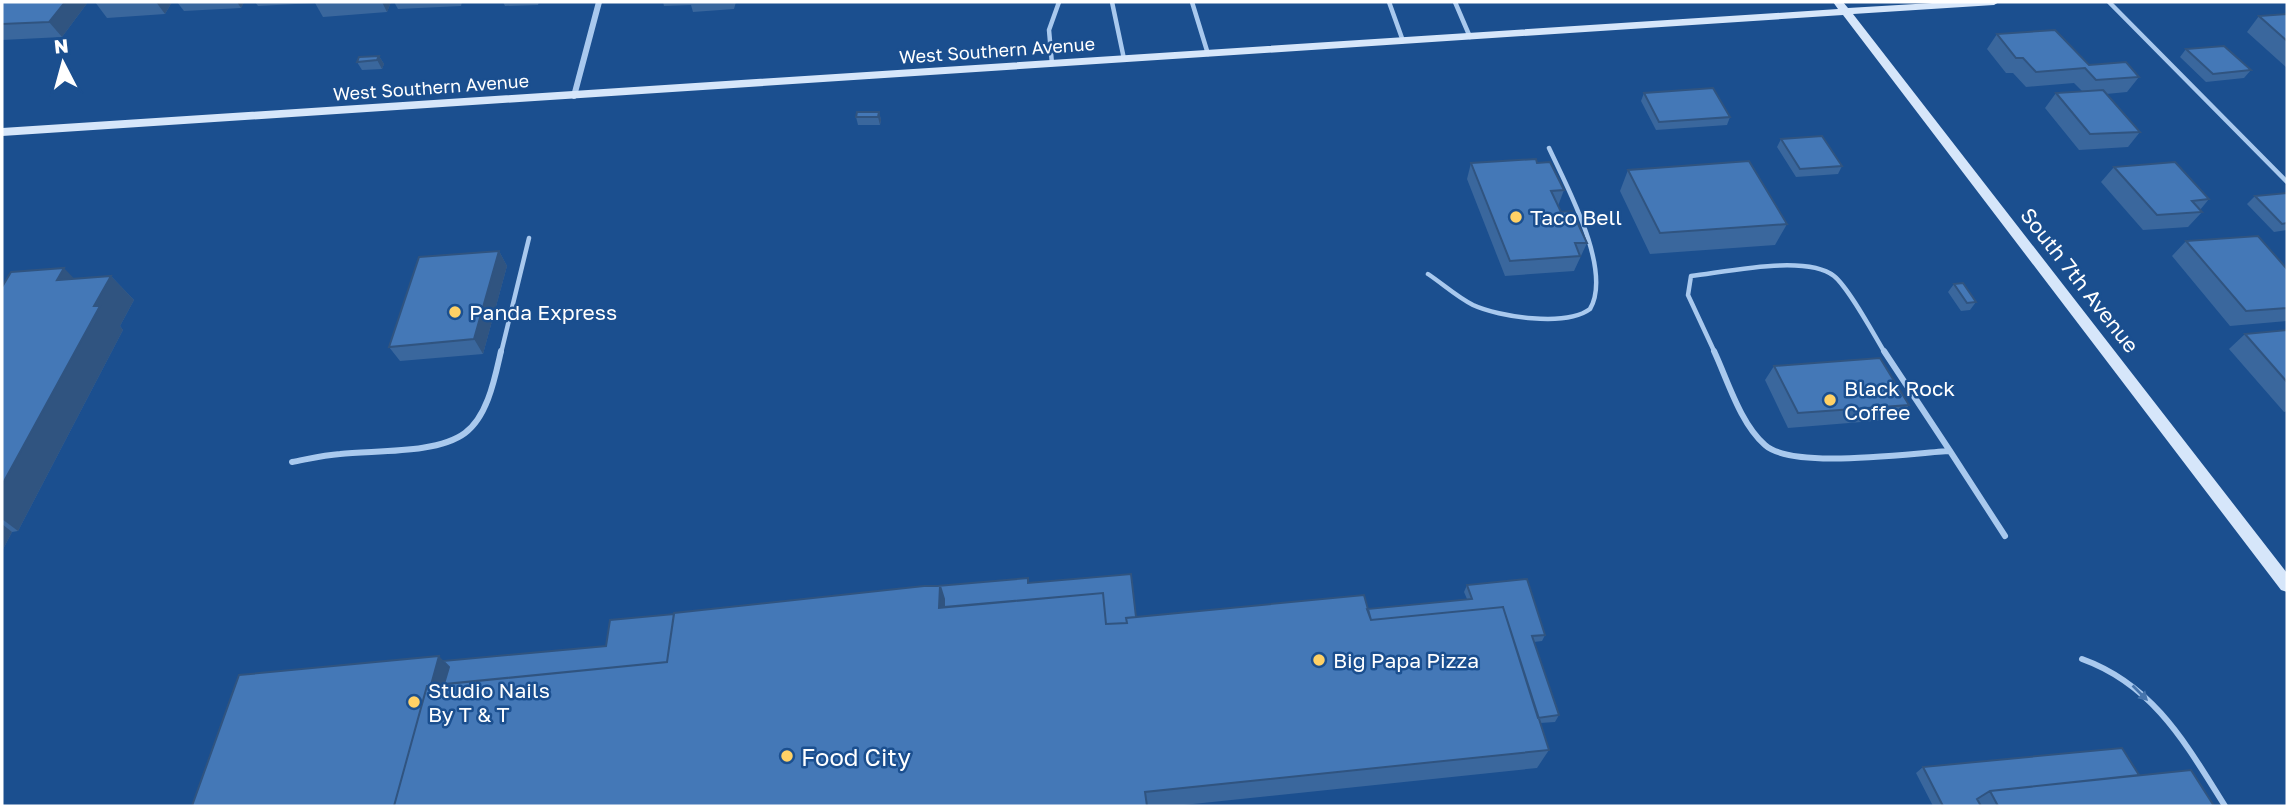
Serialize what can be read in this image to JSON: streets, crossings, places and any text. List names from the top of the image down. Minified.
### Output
{"streets":{"main road":["West Southern Avenue","South 7th Avenue"]},"crossings":[["West Southern Avenue","South 7th Avenue"]],"places":["Taco Bell","Panda Express","Black Rock Coffee","Big Papa Pizza","Studio Nails By T & T","Food City"],"north":"top"}
